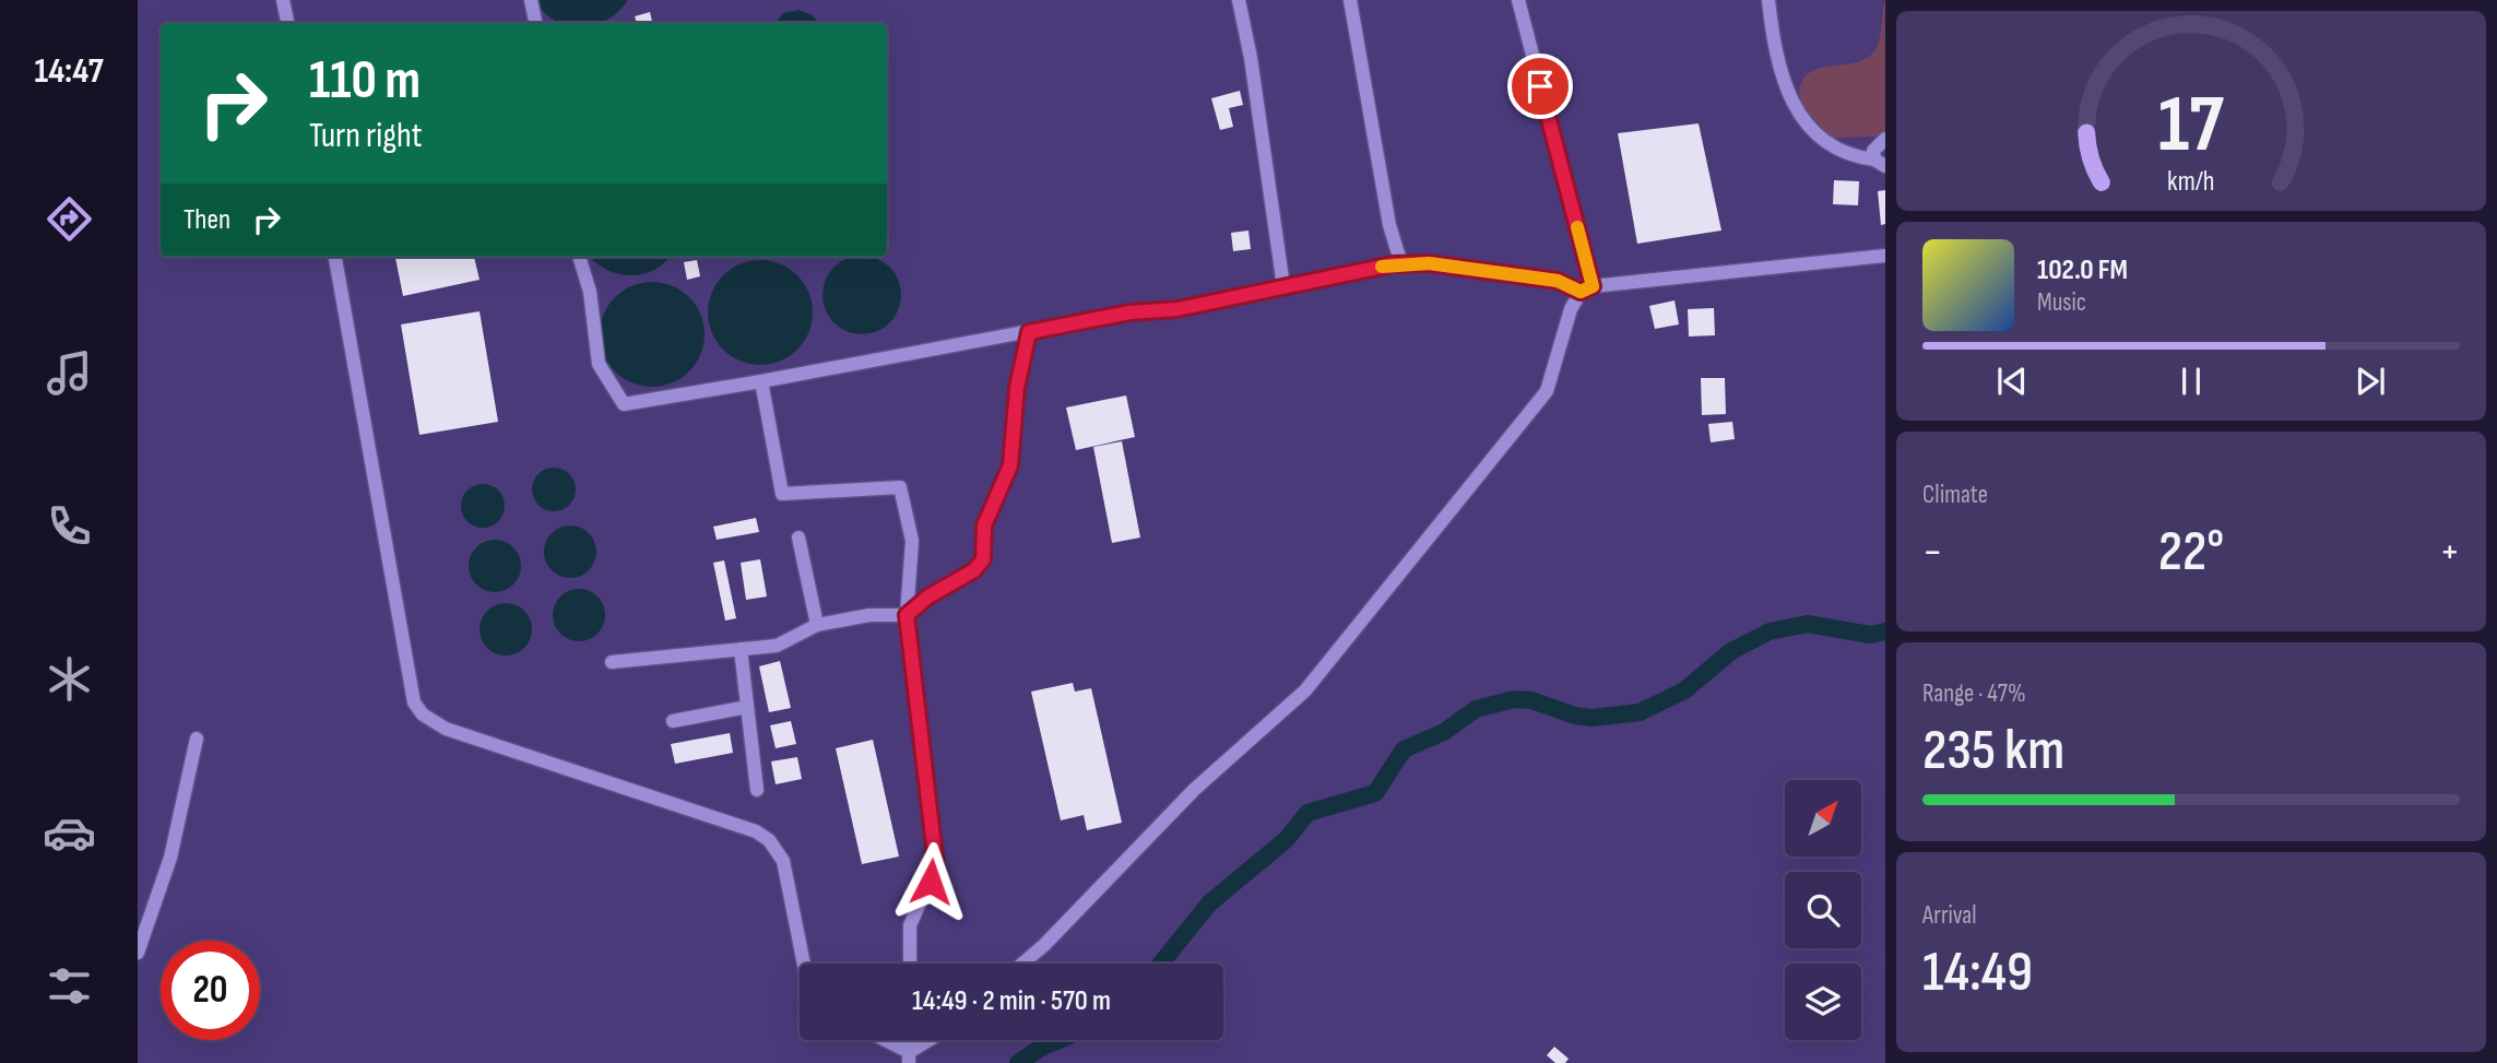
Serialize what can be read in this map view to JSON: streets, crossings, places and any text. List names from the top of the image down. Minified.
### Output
{"north":"top right","page":{"tabs":"14:47","turn":["110 m","Turn right"],"then":"Then","song":["102.0 FM","Music"],"tile":["Climate",["Range · 47%","235 km"],["Arrival","14:49"]],"heat":["−","22°","+"],"limit":"20","trip":"14:49 · 2 min · 570 m","gauge":["17","km/h"]}}
